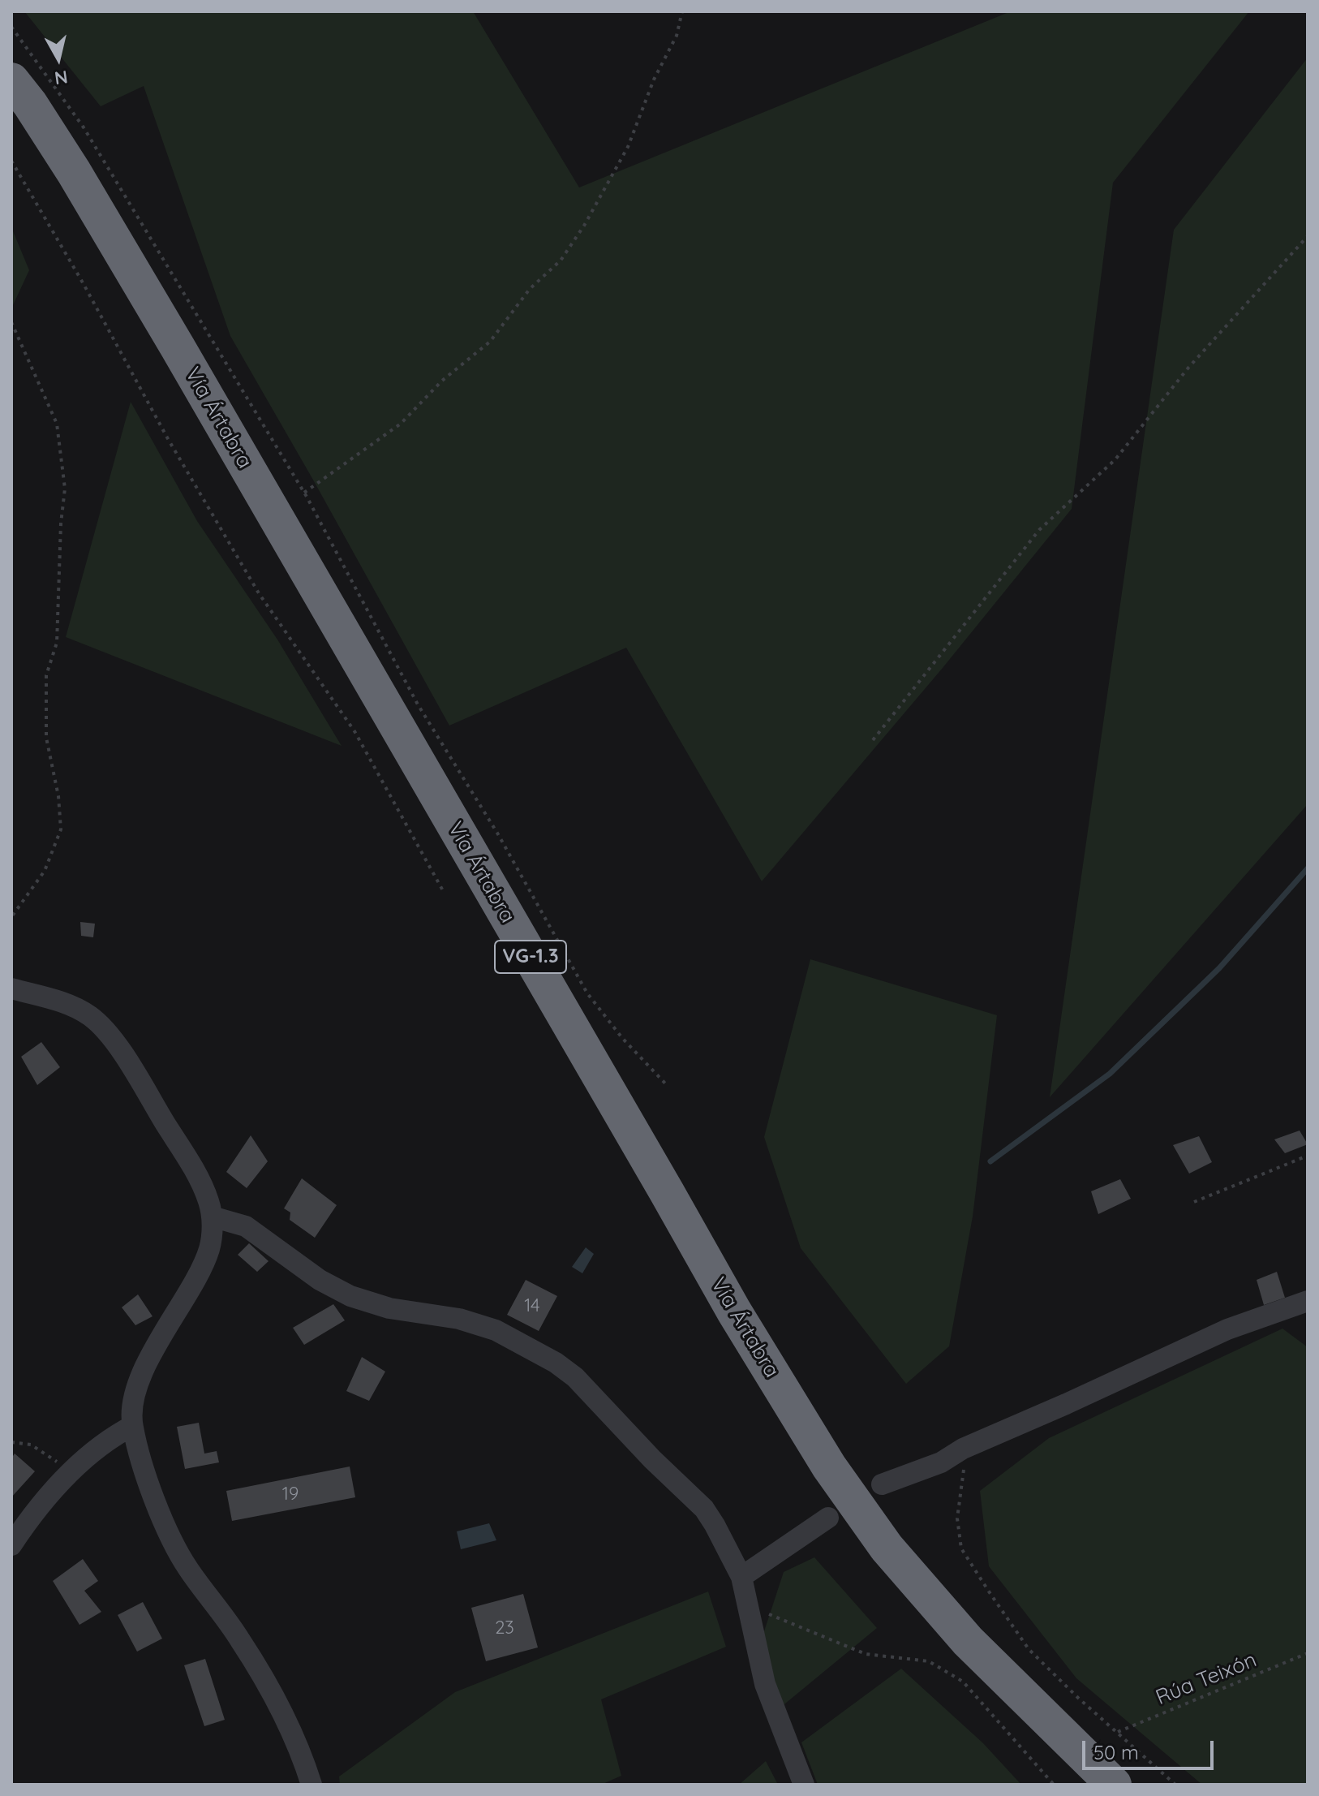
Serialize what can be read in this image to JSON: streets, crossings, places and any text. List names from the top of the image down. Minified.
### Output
{"streets":{"highway":["Vía Ártabra","VG-1.3"],"path":["Rúa Teixón"]},"house_numbers":["14","19","23"],"scale_bar":"50 m","north":"bottom"}
